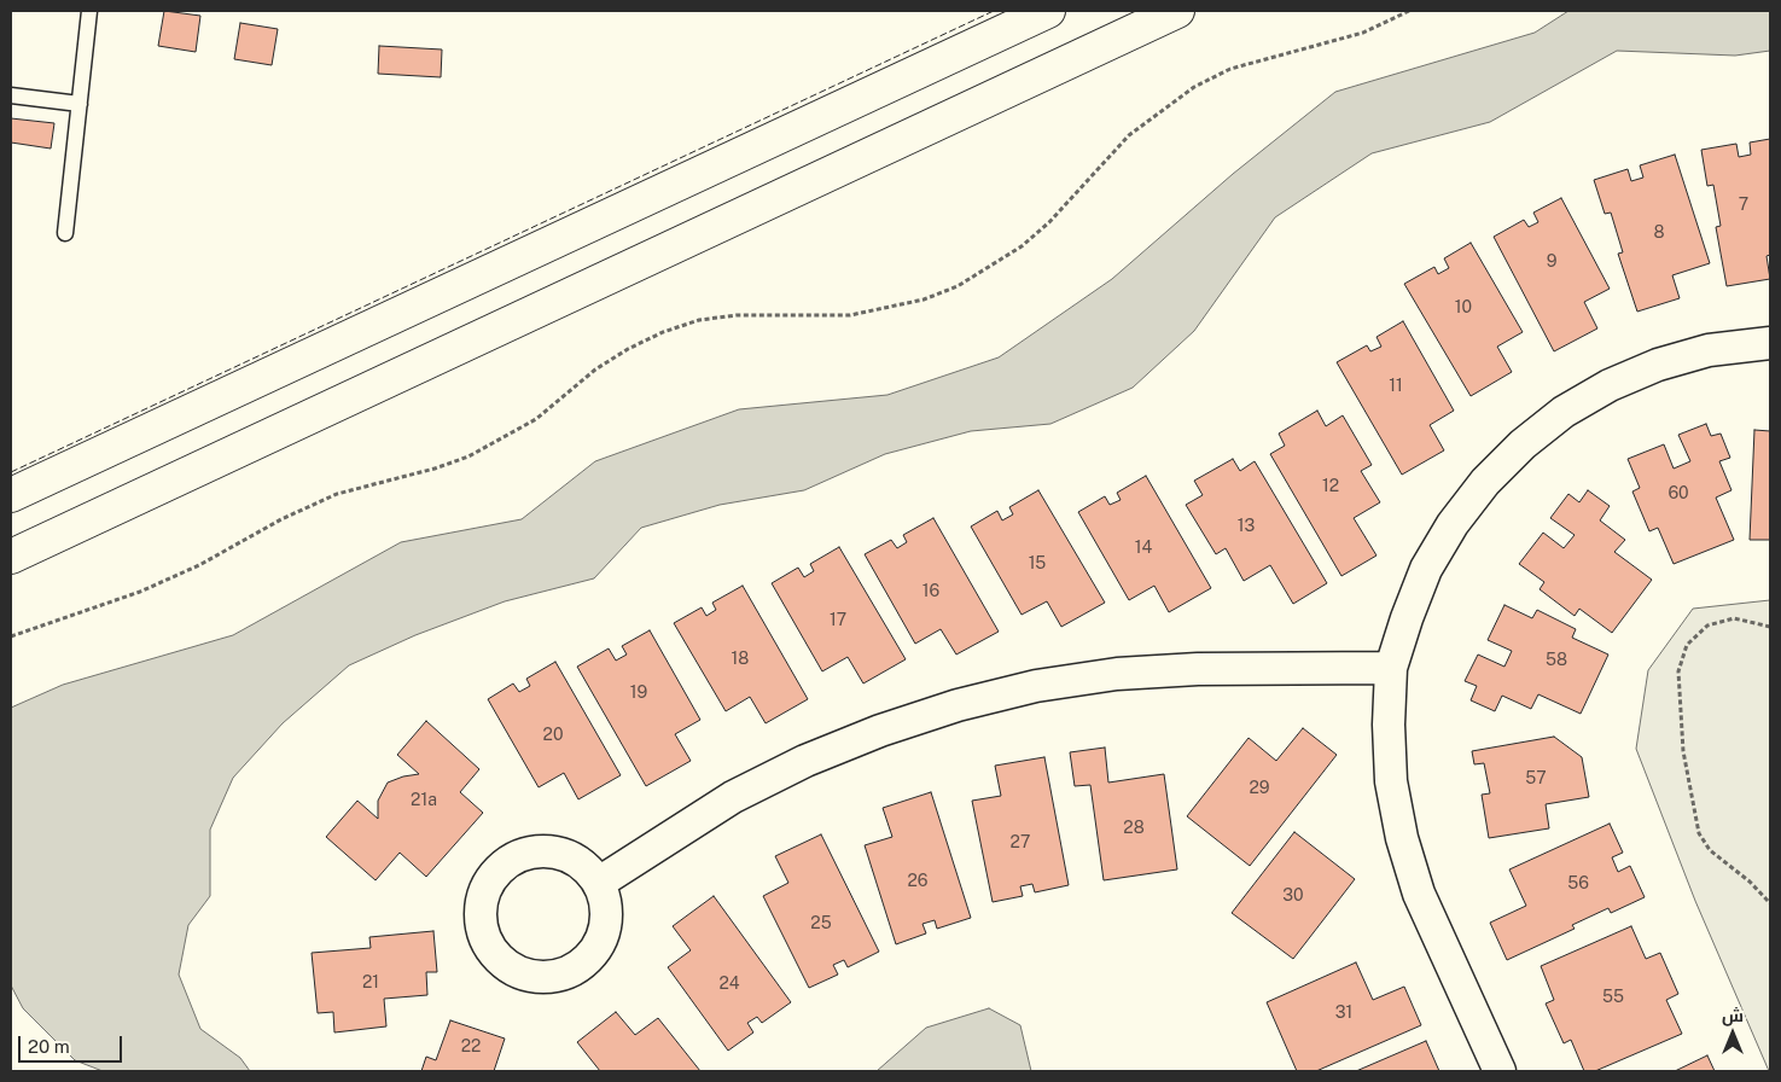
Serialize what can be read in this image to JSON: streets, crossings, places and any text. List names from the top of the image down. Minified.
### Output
{"house_numbers":["7","8","9","10","11","12","60","13","14","15","16","17","18","58","19","20","57","29","21a","28","27","26","56","30","25","21","24","55","31","22"],"scale_bar":"20 m","north":"top"}
